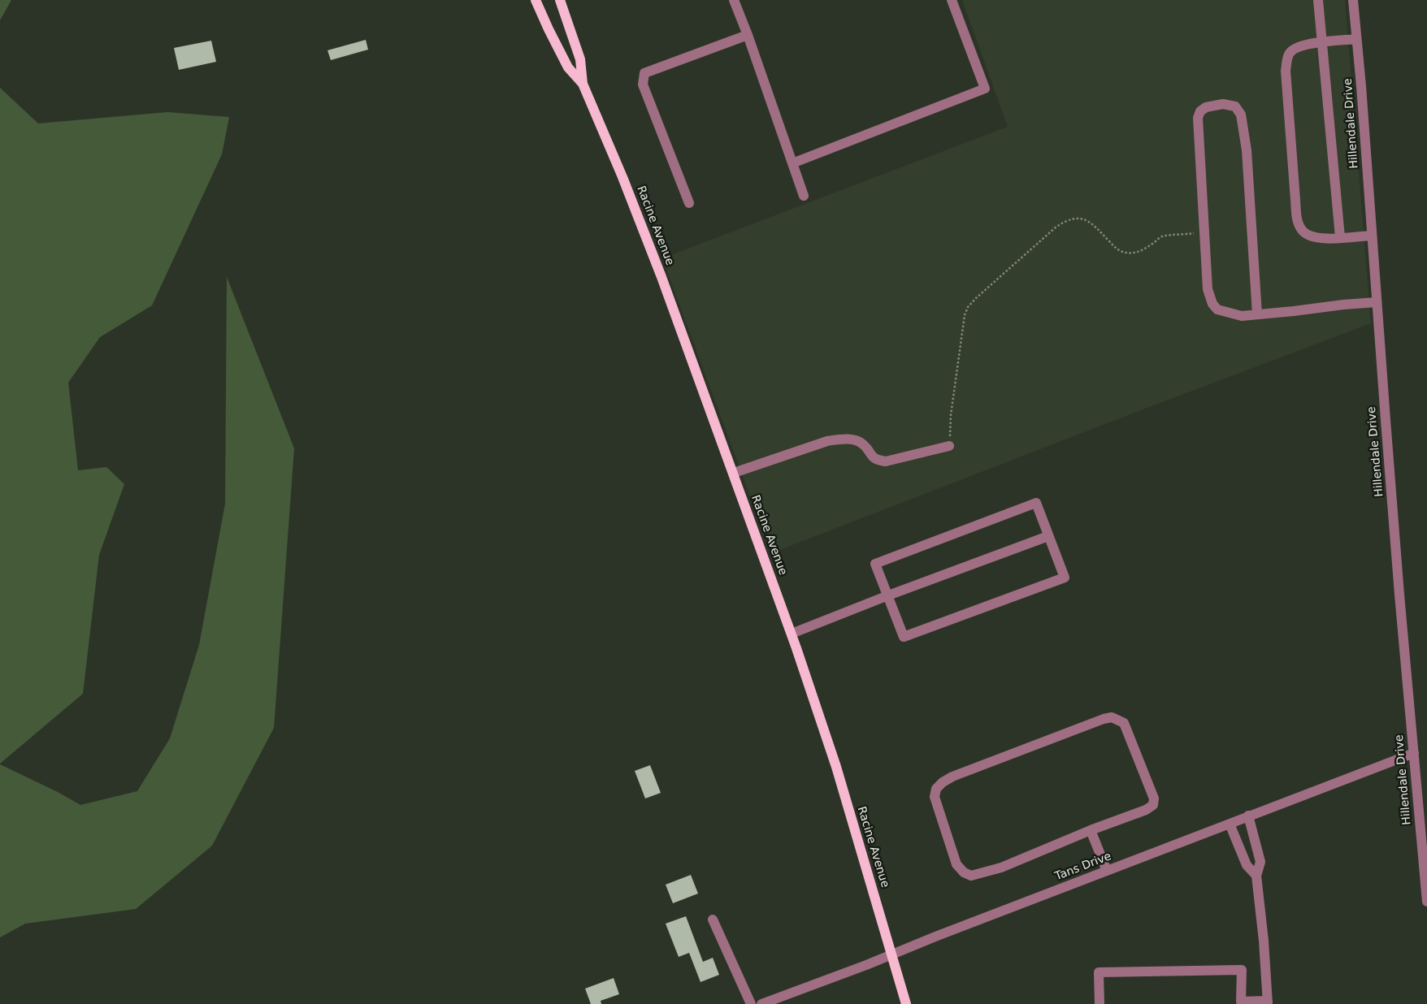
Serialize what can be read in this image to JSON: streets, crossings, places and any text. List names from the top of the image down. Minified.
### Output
{"streets":{"main road":["Racine Avenue"],"street":["Hillendale Drive","Tans Drive"]},"crossings":[["Hillendale Drive","Tans Drive"],["Racine Avenue","Tans Drive"]]}
